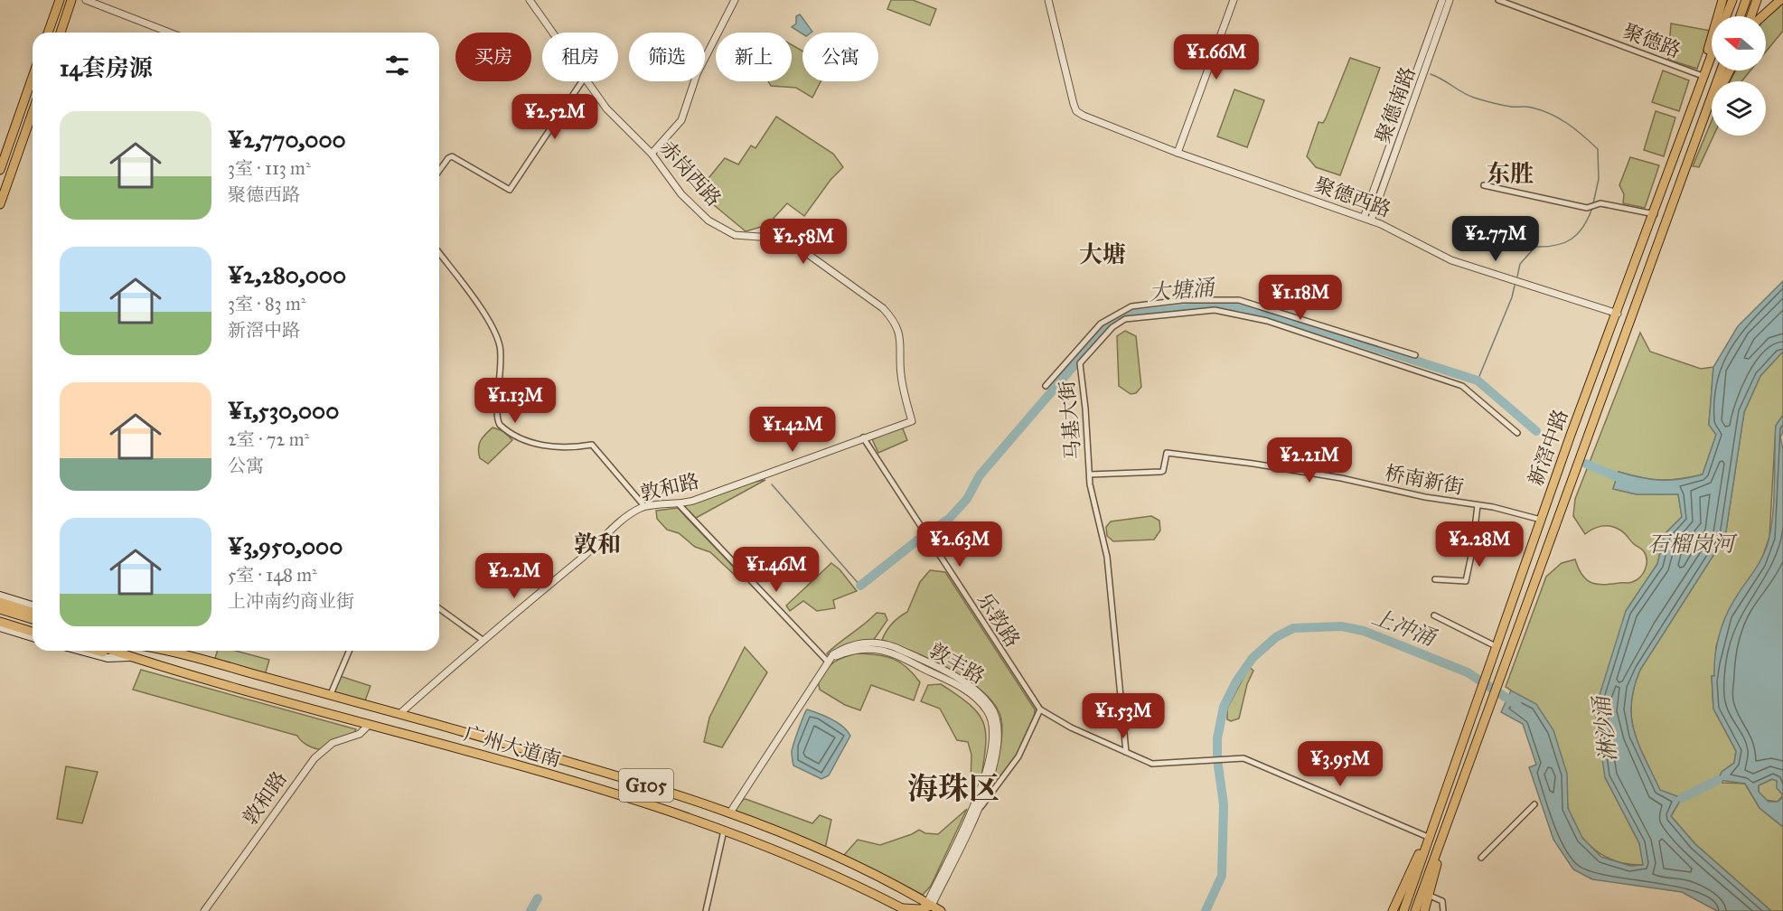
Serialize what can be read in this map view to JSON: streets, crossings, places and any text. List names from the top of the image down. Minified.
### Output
{"streets":{"main road":["新滘中路","广州大道南","G105"],"street":["聚德路","聚德南路","赤岗西路","聚德西路","马基大街","桥南新街","敦和路","乐敦路","敦丰路"]},"crossings":[["聚德路","新滘中路"],["聚德南路","聚德西路"],["赤岗西路","敦和路"],["聚德西路","新滘中路"],["马基大街","桥南新街"],["新滘中路","桥南新街"],["敦和路","乐敦路"],["敦和路","广州大道南"],["敦丰路","广州大道南"]],"districts":["东胜","大塘","敦和","海珠区"],"water":["大塘涌","石榴岗河","上冲涌","淋沙涌"],"north":"left","page":{"chip":["买房","租房","筛选","新上","公寓"],"heading":"14套房源","price":["¥1.66M","¥2.52M","¥2.77M","¥2.58M","¥1.18M","¥1.13M","¥1.42M","¥2.21M","¥2.63M","¥2.28M","¥1.46M","¥2.2M","¥1.53M","¥3.95M"],"list":[{"name":"¥2,770,000","note":"3室 · 113 m² · 聚德西路"},{"name":"¥2,280,000","note":"3室 · 83 m² · 新滘中路"},{"name":"¥1,530,000","note":"2室 · 72 m² · 公寓"},{"name":"¥3,950,000","note":"5室 · 148 m² · 上冲南约商业街"}]}}
